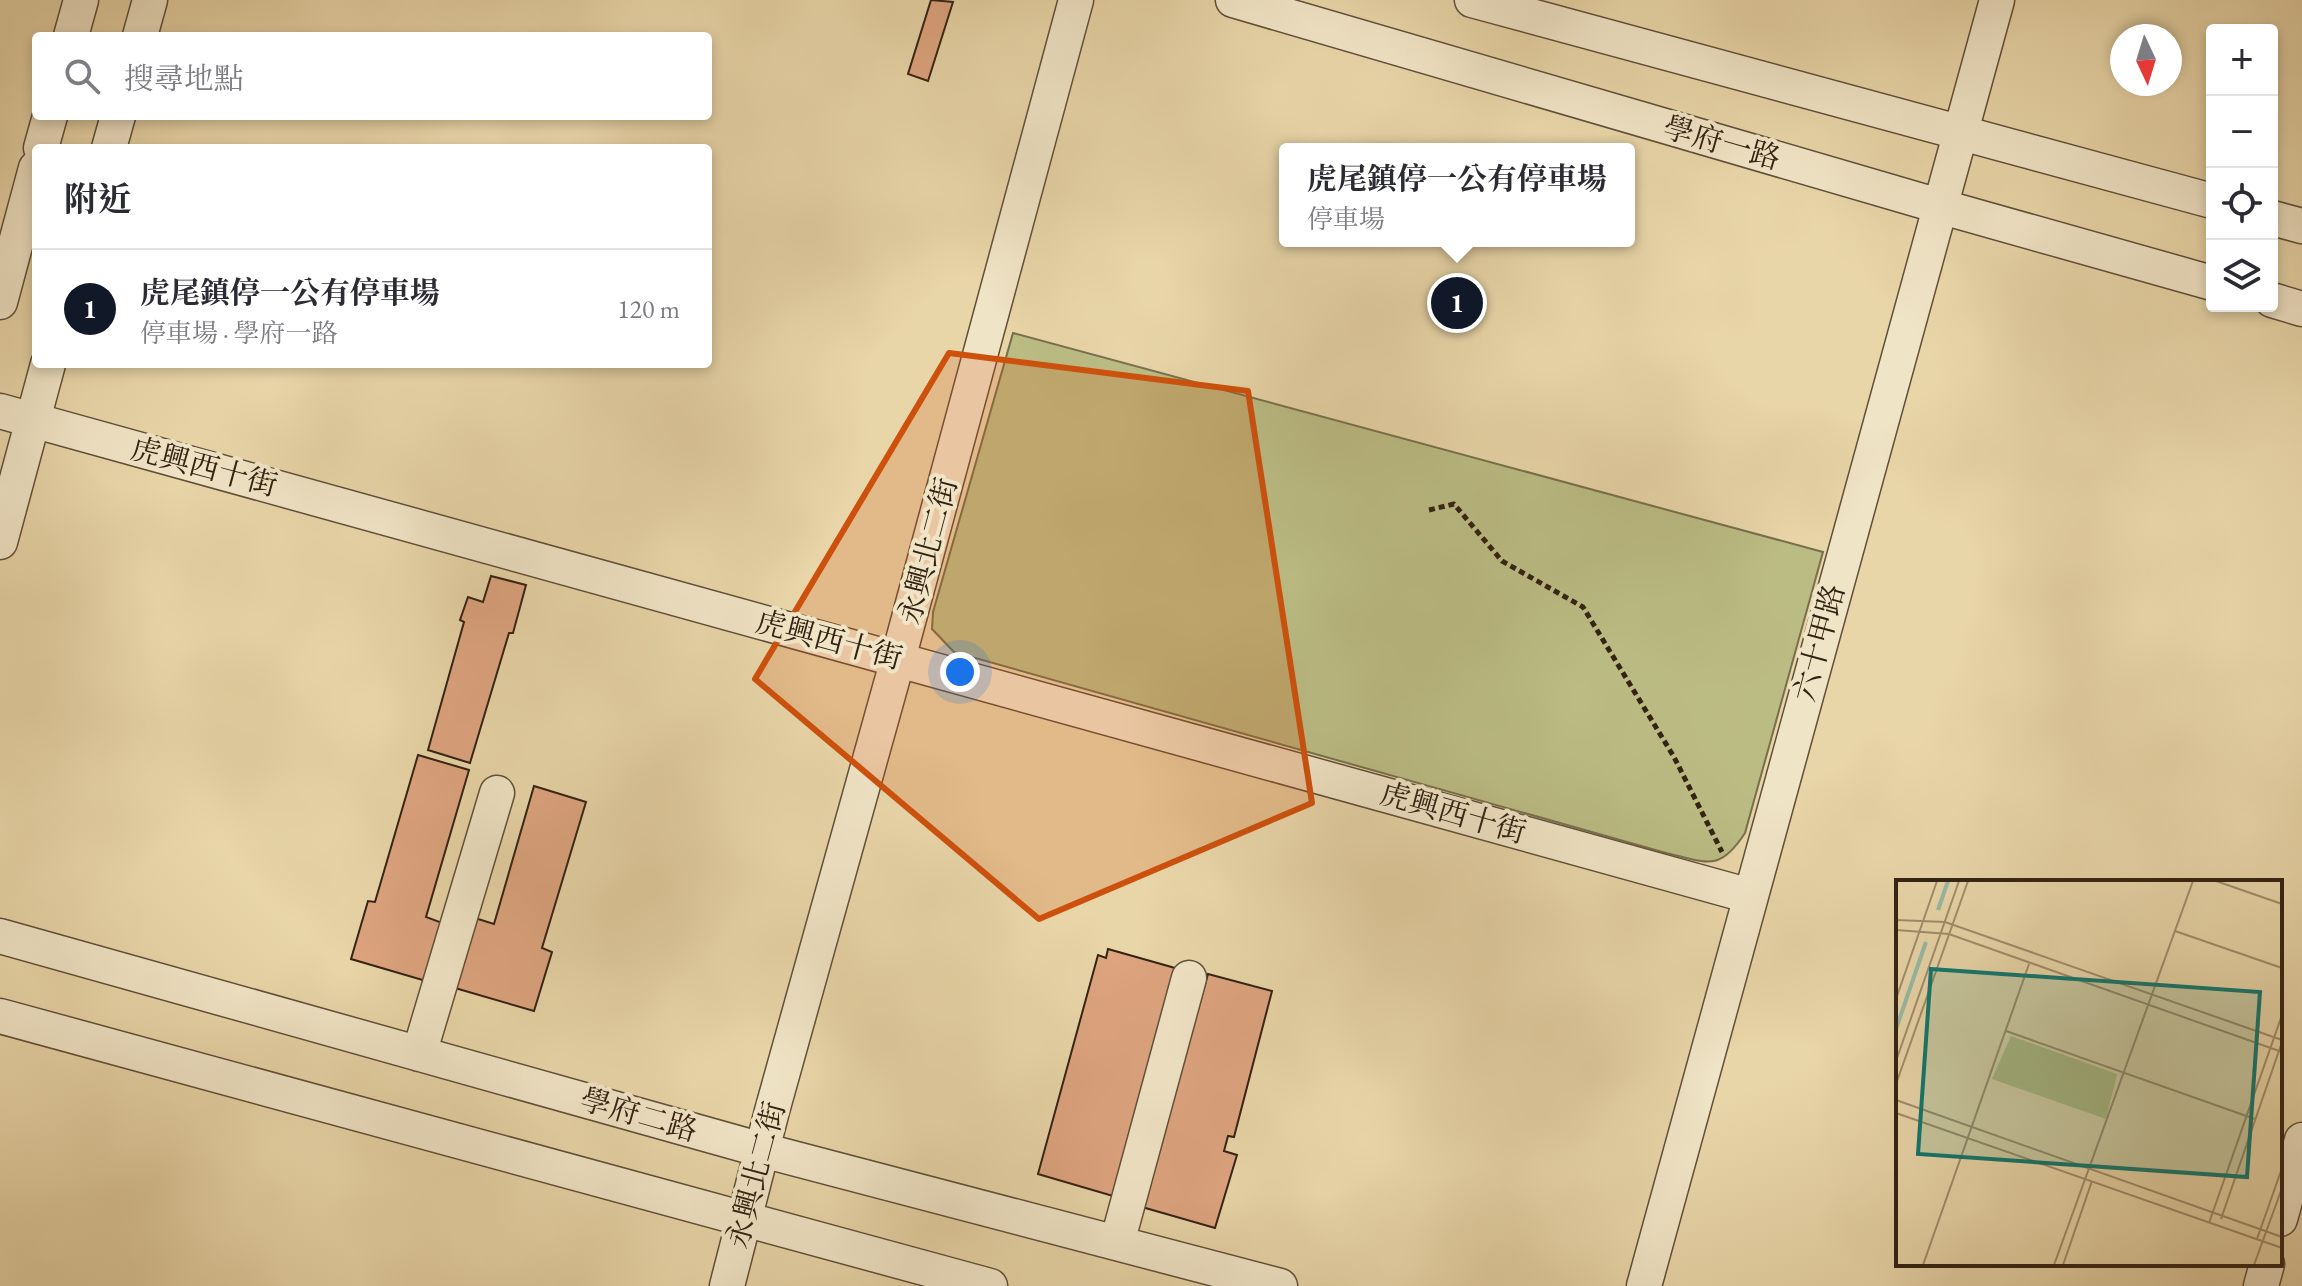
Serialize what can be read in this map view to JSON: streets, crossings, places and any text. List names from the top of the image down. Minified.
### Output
{"streets":{"street":["學府一路","虎興西十街","永興北二街","六十甲路","學府二路"]},"crossings":[["學府一路","六十甲路"],["虎興西十街","永興北二街"],["虎興西十街","六十甲路"],["永興北二街","學府二路"]],"north":"bottom","page":{"map_buttons":["+","−"],"search":"搜尋地點","popup":["虎尾鎮停一公有停車場","停車場"],"heading":"附近","list":[{"mark":"1","name":"虎尾鎮停一公有停車場","note":"停車場 · 學府一路","value":"120 m"}],"pins":"1"}}
